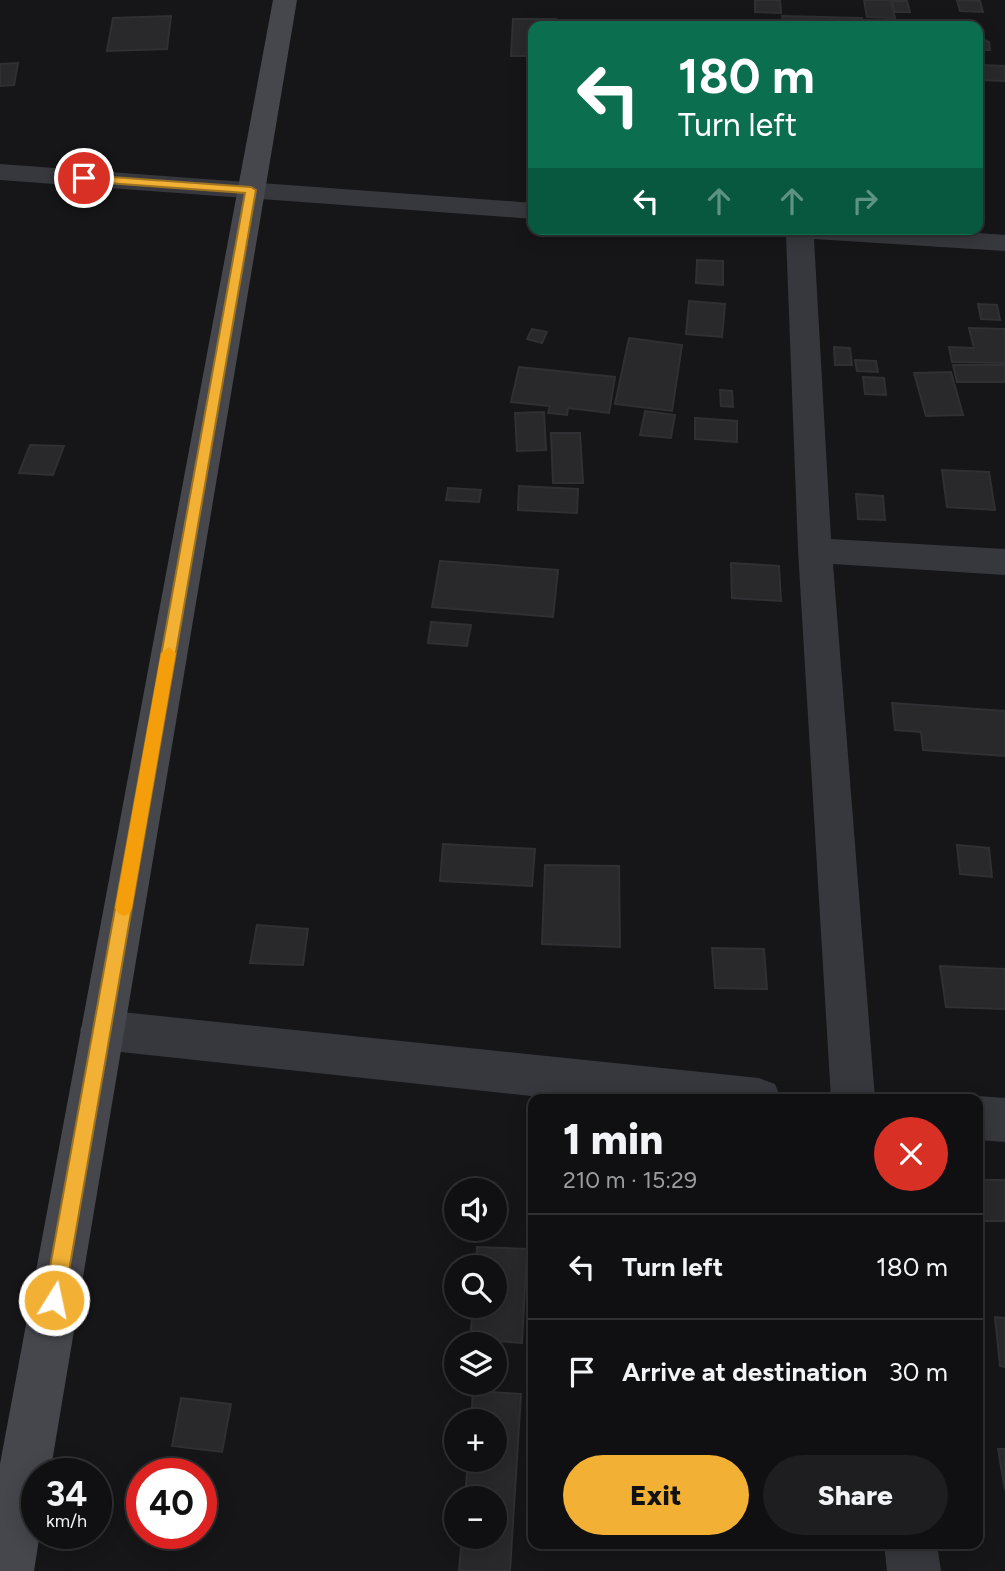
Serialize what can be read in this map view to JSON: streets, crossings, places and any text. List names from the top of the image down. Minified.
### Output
{"page":{"turn":["180 m","Turn left"],"heading":["1 min","210 m · 15:29"],"map_buttons":["+","−"],"list":[{"name":"Turn left","value":"180 m"},{"name":"Arrive at destination","value":"30 m"}],"buttons":["Exit","Share"],"speed":"34 km/h","limit":"40"}}
